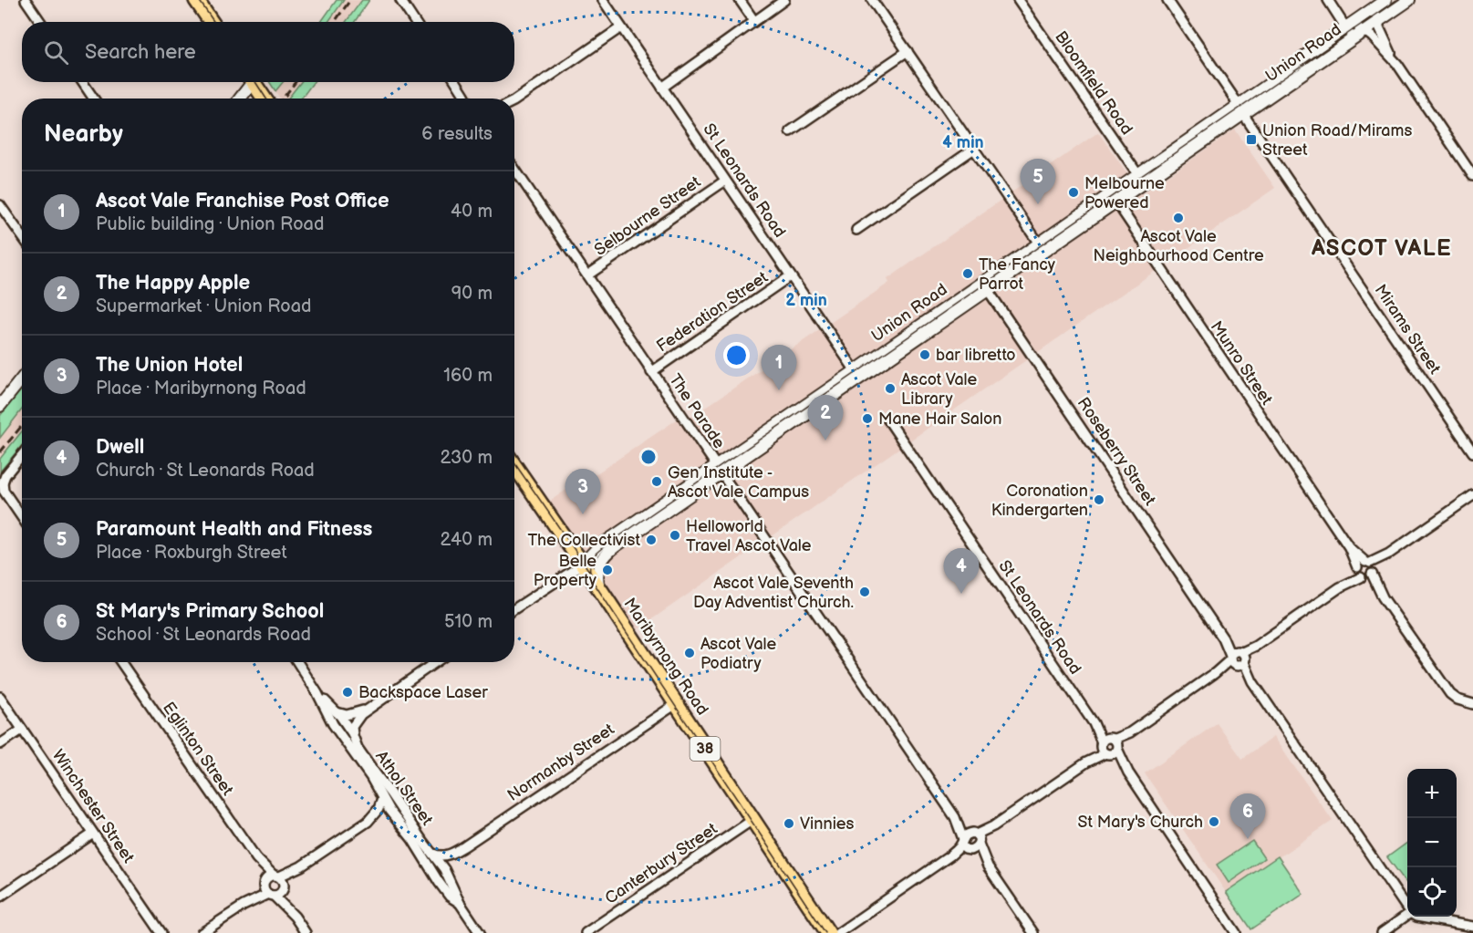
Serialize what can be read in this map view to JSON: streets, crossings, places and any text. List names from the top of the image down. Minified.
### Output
{"streets":{"main road":["Maribyrnong Road","38"],"street":["Union Road","Bloomfield Road","St Leonards Road","Selbourne Street","Federation Street","Mirams Street","Munro Street","The Parade","Roseberry Street","Eglinton Street","Normanby Street","Athol Street","Winchester Street","Canterbury Street"]},"crossings":[["Union Road","Bloomfield Road"],["Union Road","St Leonards Road"],["Union Road","Mirams Street"],["Union Road","Munro Street"],["Union Road","The Parade"],["Union Road","Roseberry Street"],["Union Road","Maribyrnong Road"],["St Leonards Road","Selbourne Street"],["St Leonards Road","Federation Street"],["Selbourne Street","The Parade"],["Federation Street","The Parade"],["Maribyrnong Road","Normanby Street"],["Maribyrnong Road","Canterbury Street"],["Normanby Street","Athol Street"]],"districts":["ASCOT VALE"],"places":{"transit":["Union Road/Mirams Street"],"other":["Melbourne Powered","Ascot Vale Neighbourhood Centre","The Fancy Parrot","bar libretto","Ascot Vale Library","Mane Hair Salon","Gen Institute - Ascot Vale Campus","Coronation Kindergarten","Helloworld Travel Ascot Vale","The Collectivist","Belle Property","Ascot Vale Seventh Day Adventist Church.","Ascot Vale Podiatry","Backspace Laser","St Mary's Church","Vinnies"]},"page":{"search":"Search here","heading":["Nearby","6 results"],"pins":["5","1","2","3","4","6"],"list":[{"mark":"1","name":"Ascot Vale Franchise Post Office","note":"Public building · Union Road","value":"40 m"},{"mark":"2","name":"The Happy Apple","note":"Supermarket · Union Road","value":"90 m"},{"mark":"3","name":"The Union Hotel","note":"Place · Maribyrnong Road","value":"160 m"},{"mark":"4","name":"Dwell","note":"Church · St Leonards Road","value":"230 m"},{"mark":"5","name":"Paramount Health and Fitness","note":"Place · Roxburgh Street","value":"240 m"},{"mark":"6","name":"St Mary's Primary School","note":"School · St Leonards Road","value":"510 m"}],"map_buttons":["+","−"]},"rings":["4 min","2 min"]}
